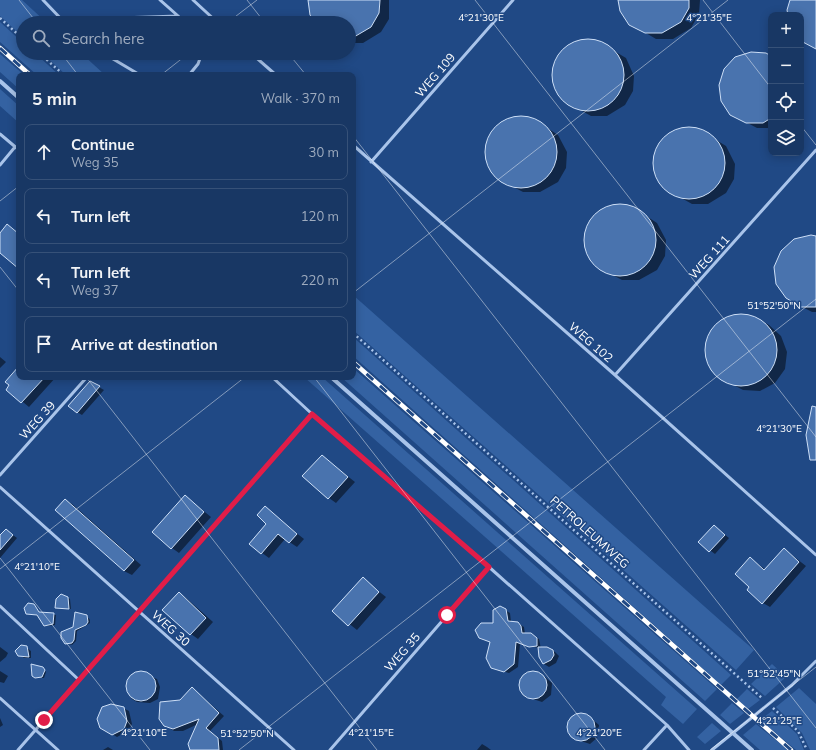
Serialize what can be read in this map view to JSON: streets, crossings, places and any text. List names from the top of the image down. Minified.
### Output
{"streets":{"lane":["WEG 109","WEG 111","WEG 102","WEG 39","WEG 30","WEG 35"],"path":["PETROLEUMWEG"]},"crossings":[["WEG 109","WEG 102"],["WEG 111","WEG 102"]],"page":{"map_buttons":["+","−"],"search":"Search here","heading":["5 min","Walk · 370 m"],"list":[["Continue","Weg 35","30 m"],["Turn left","120 m"],["Turn left","Weg 37","220 m"],"Arrive at destination"]},"coordinates":["4°21'35\"E","4°21'30\"E","51°52'50\"N","4°21'10\"E","51°52'45\"N","4°21'25\"E","4°21'15\"E","4°21'20\"E"]}
